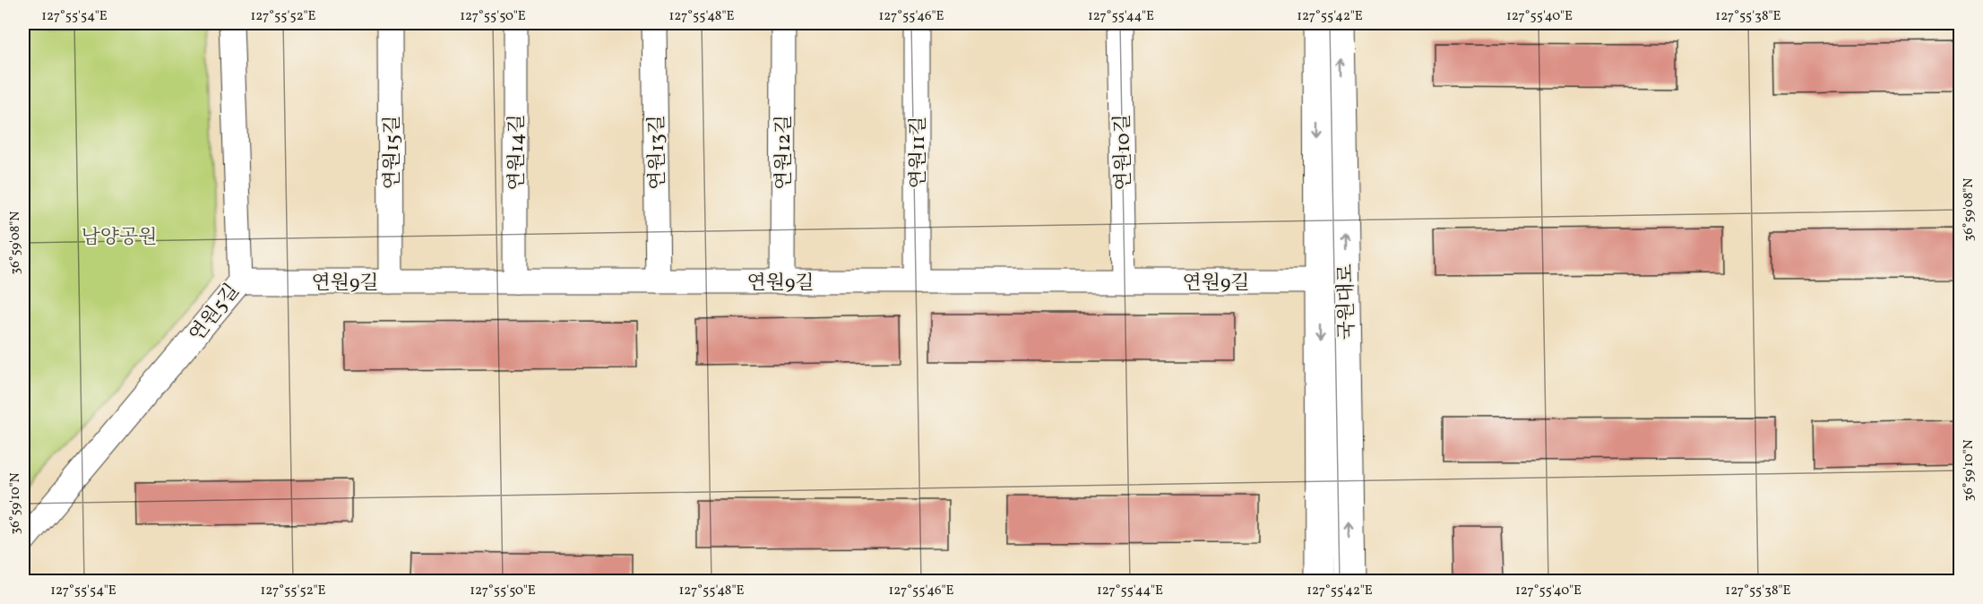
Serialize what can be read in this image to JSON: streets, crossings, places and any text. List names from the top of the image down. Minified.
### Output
{"streets":{"street":["연원15길","연원14길","연원13길","연원12길","연원11길","연원10길","연원9길","국원대로","연원5길"]},"crossings":[["연원15길","연원9길"],["연원14길","연원9길"],["연원13길","연원9길"],["연원12길","연원9길"],["연원11길","연원9길"],["연원10길","연원9길"],["연원9길","국원대로"],["연원9길","연원5길"]],"parks":["남양공원"],"coordinates":["127°55'54\"E","127°55'52\"E","127°55'50\"E","127°55'48\"E","127°55'46\"E","127°55'44\"E","127°55'42\"E","127°55'40\"E","127°55'38\"E","36°59'08\"N","36°59'10\"N"]}
